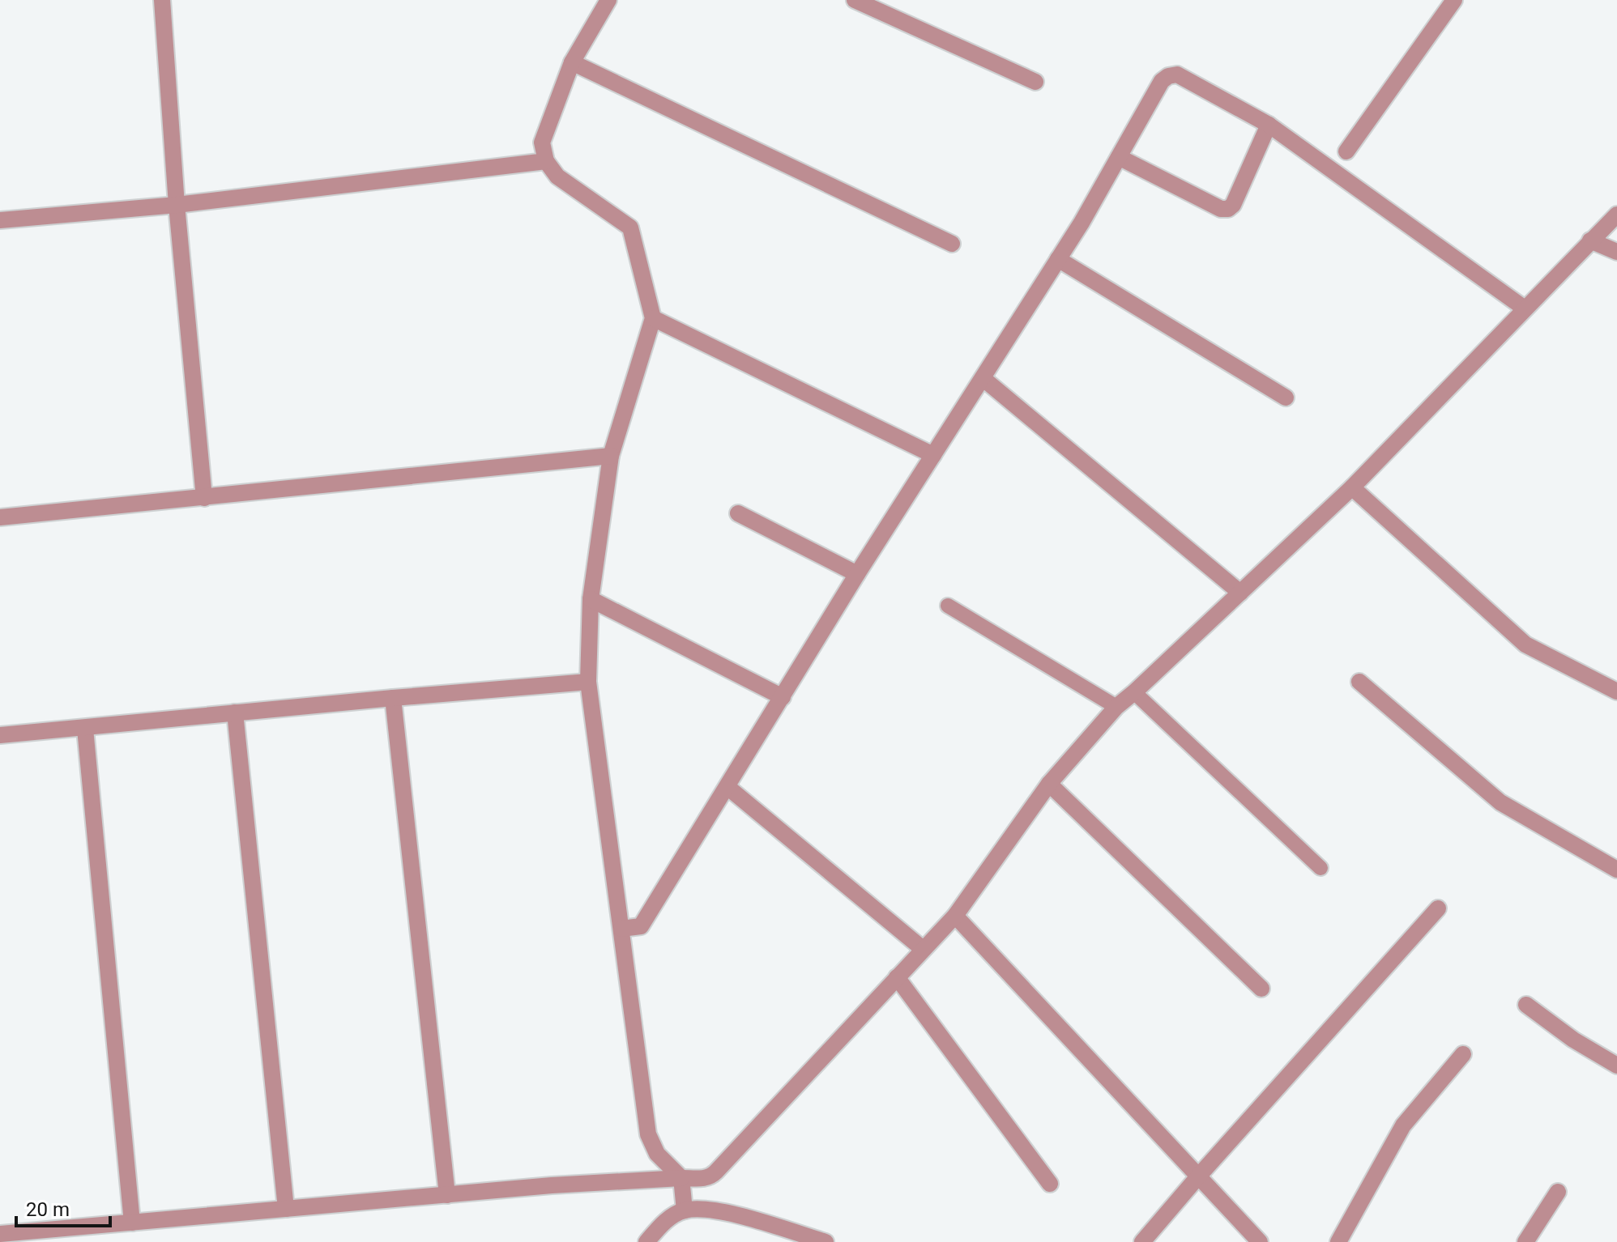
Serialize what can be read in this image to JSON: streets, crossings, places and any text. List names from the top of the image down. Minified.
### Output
{"scale_bar":"20 m"}
